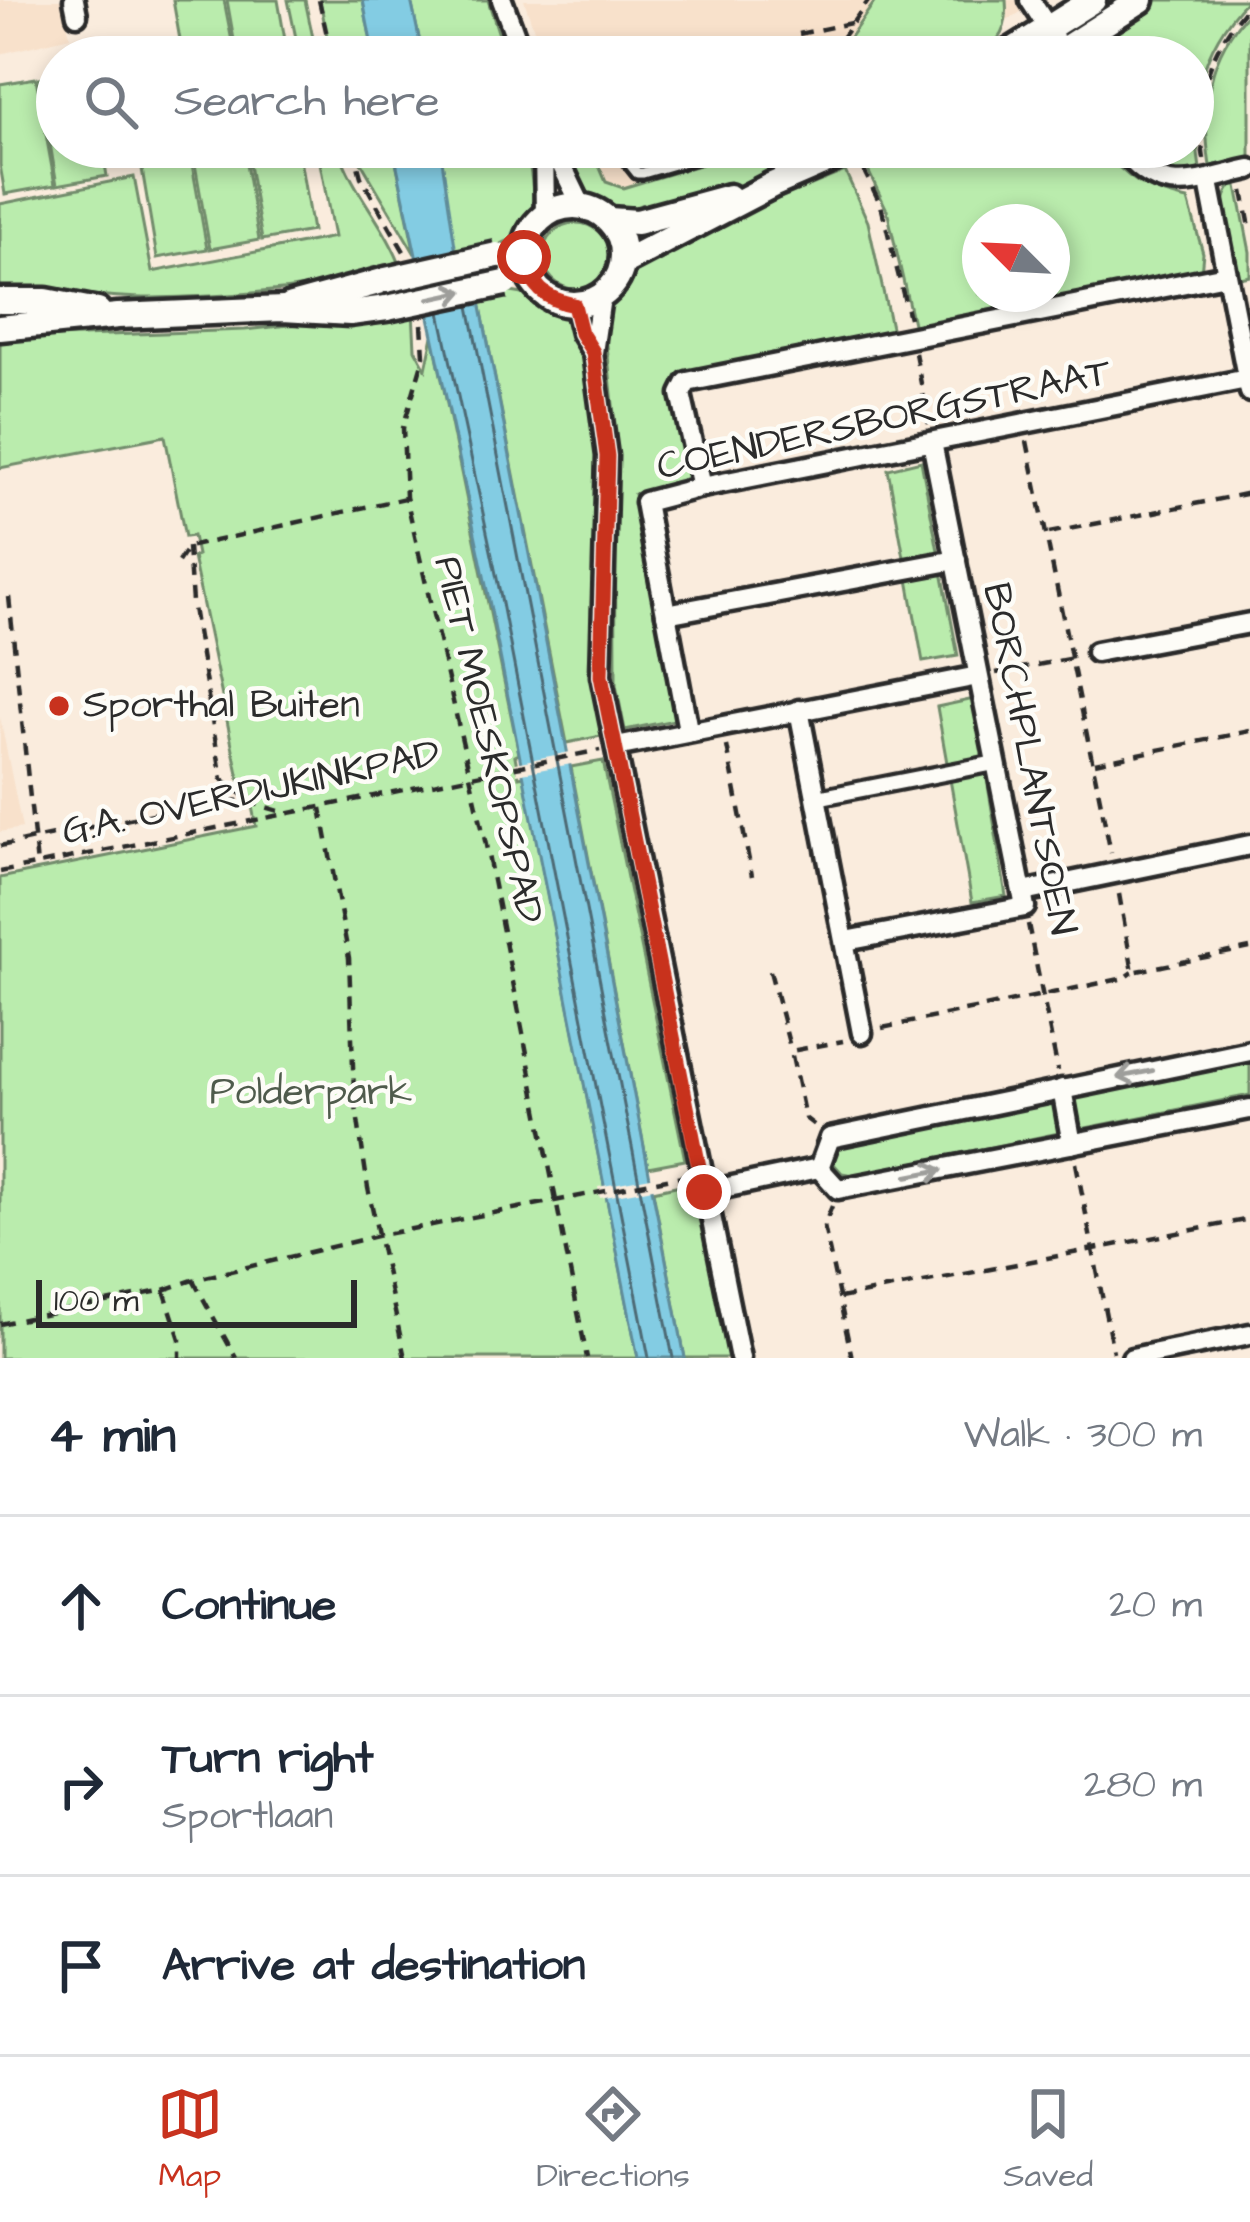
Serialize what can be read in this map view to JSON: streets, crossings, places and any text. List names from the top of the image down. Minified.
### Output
{"streets":{"street":["COENDERSBORGSTRAAT","BORCHPLANTSOEN"],"path":["PIET MOESKOPSPAD","G.A. OVERDIJKINKPAD"]},"crossings":[["COENDERSBORGSTRAAT","BORCHPLANTSOEN"],["PIET MOESKOPSPAD","G.A. OVERDIJKINKPAD"]],"parks":["Polderpark"],"places":["Sporthal Buiten"],"scale_bar":"100 m","north":"top left","page":{"search":"Search here","scale":"100 m","heading":["4 min","Walk · 300 m"],"list":[["Continue","20 m"],["Turn right","Sportlaan","280 m"],"Arrive at destination"],"nav":["Map","Directions","Saved"]}}
